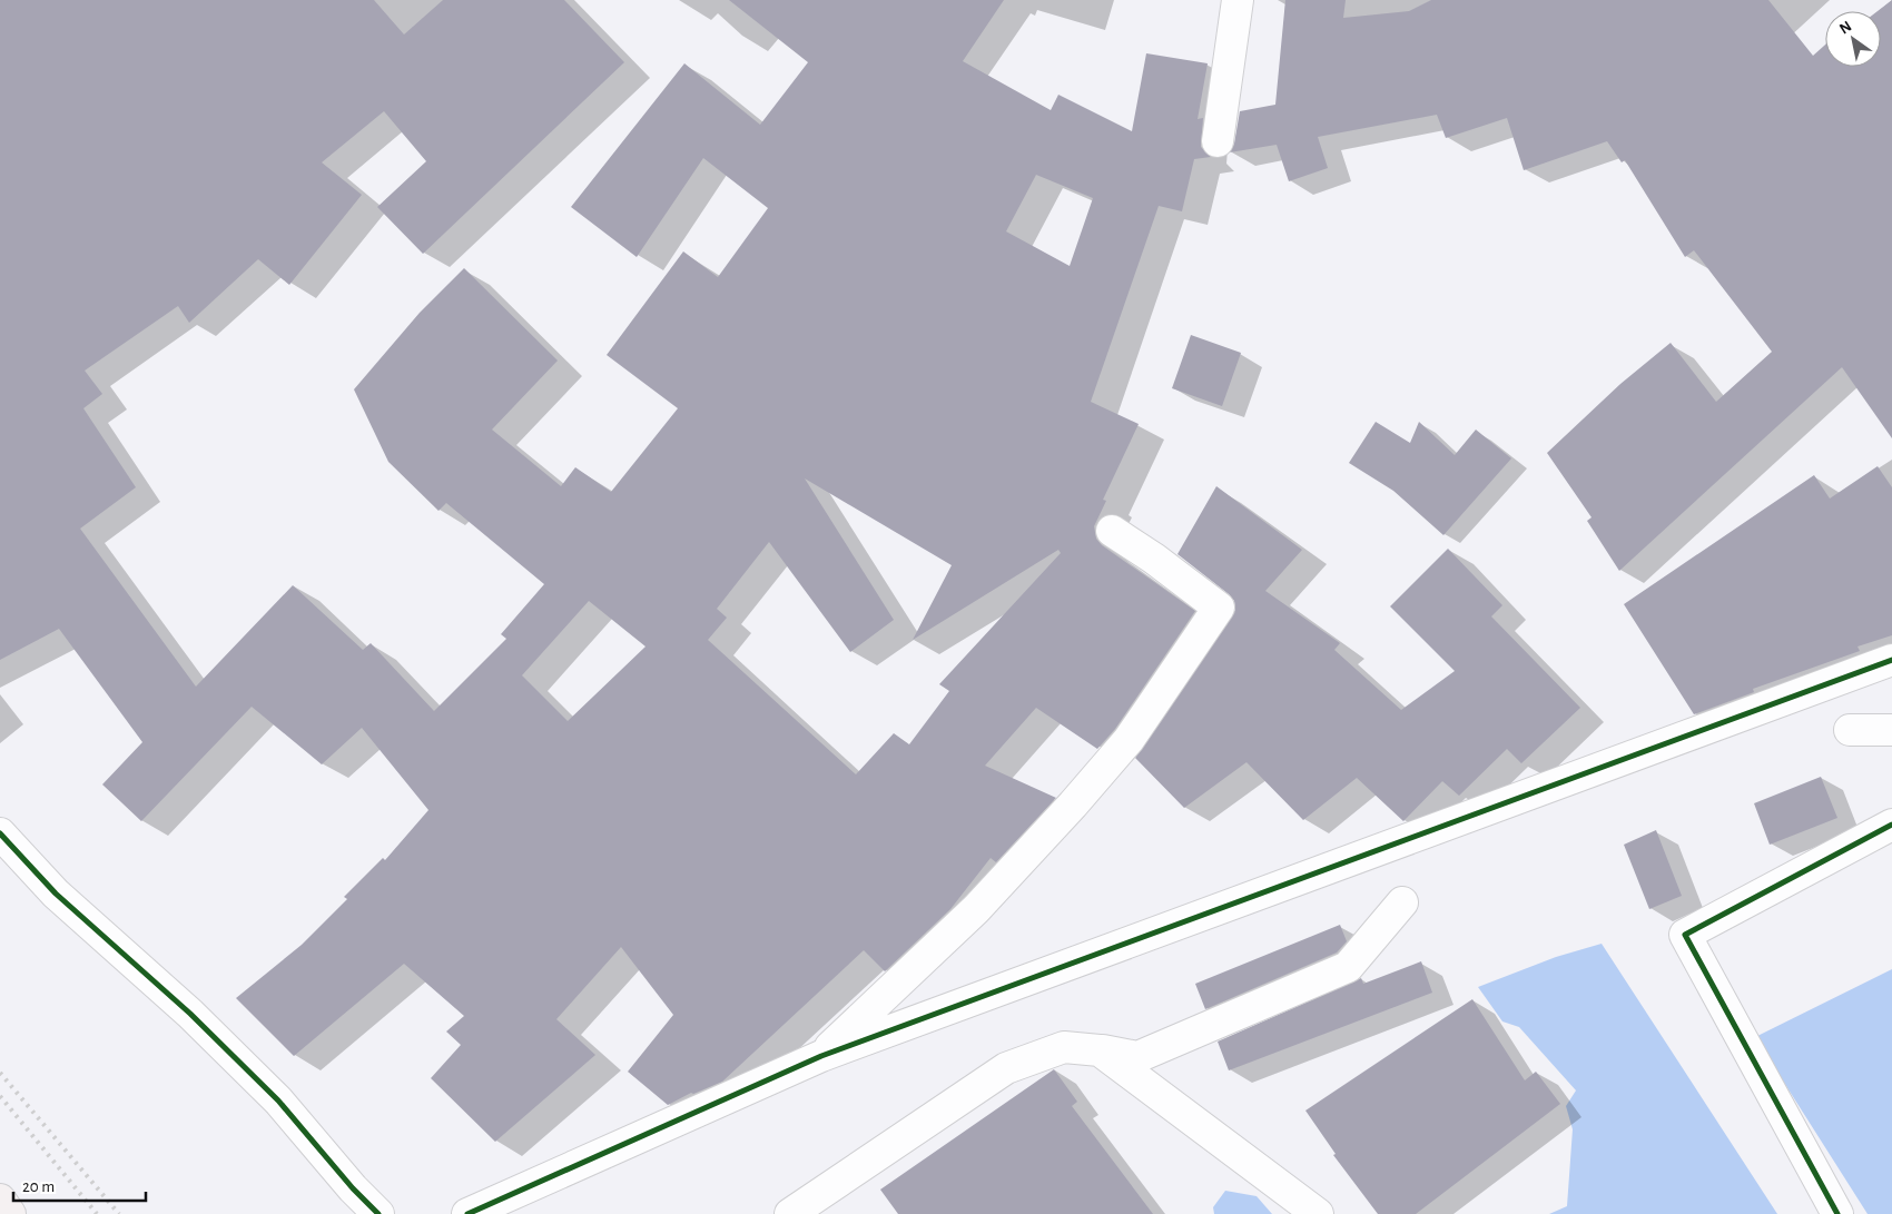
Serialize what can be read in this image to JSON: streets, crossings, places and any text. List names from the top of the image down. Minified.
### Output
{"scale_bar":"20 m","north":"top left"}
